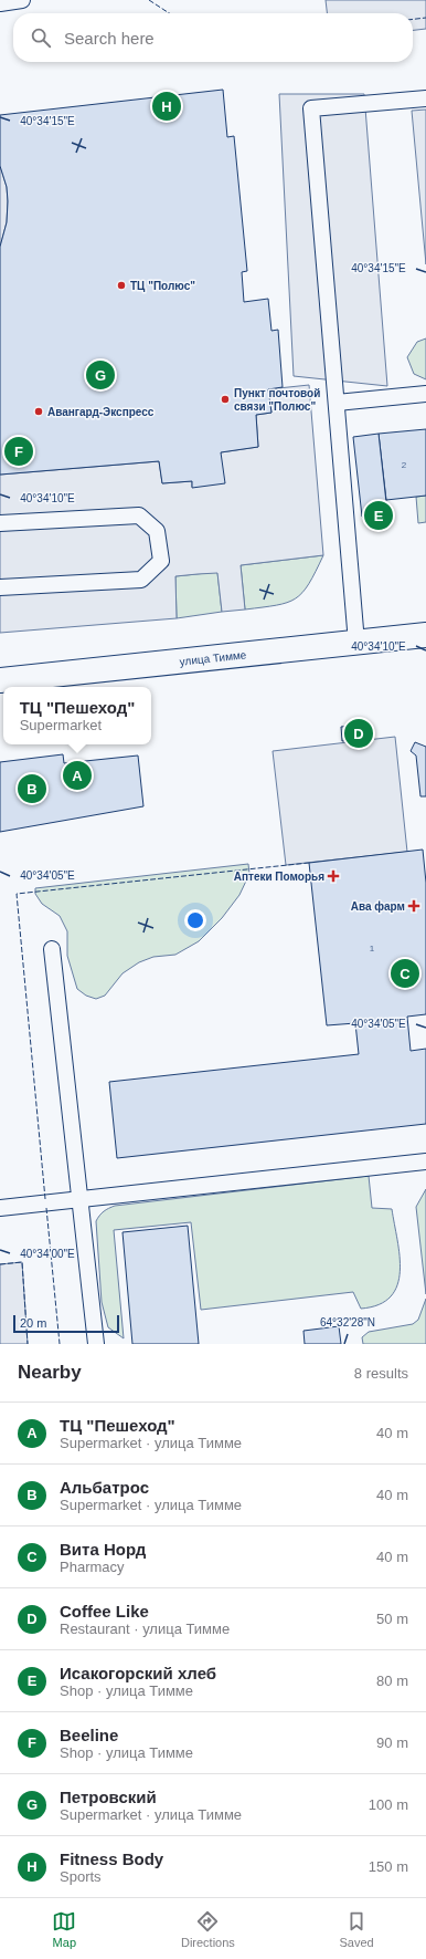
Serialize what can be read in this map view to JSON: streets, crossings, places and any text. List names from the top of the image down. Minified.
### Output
{"streets":{"main road":["улица Тимме"]},"places":{"other":["ТЦ \"Полюс\"","Пункт почтовой связи \"Полюс\"","Авангард-Экспресс"],"health":["Аптеки Поморья","Ава фарм"]},"house_numbers":["2","1"],"scale_bar":"20 m","page":{"search":"Search here","pins":["H","G","F","E","D","A","B","C"],"popup":["ТЦ \"Пешеход\"","Supermarket"],"scale":"20 m","heading":["Nearby","8 results"],"list":[{"mark":"A","name":"ТЦ \"Пешеход\"","note":"Supermarket · улица Тимме","value":"40 m"},{"mark":"B","name":"Альбатрос","note":"Supermarket · улица Тимме","value":"40 m"},{"mark":"C","name":"Вита Норд","note":"Pharmacy","value":"40 m"},{"mark":"D","name":"Coffee Like","note":"Restaurant · улица Тимме","value":"50 m"},{"mark":"E","name":"Исакогорский хлеб","note":"Shop · улица Тимме","value":"80 m"},{"mark":"F","name":"Beeline","note":"Shop · улица Тимме","value":"90 m"},{"mark":"G","name":"Петровский","note":"Supermarket · улица Тимме","value":"100 m"},{"mark":"H","name":"Fitness Body","note":"Sports","value":"150 m"}],"nav":["Map","Directions","Saved"]},"coordinates":["40°34'15\"E","40°34'10\"E","40°34'05\"E","40°34'00\"E","64°32'28\"N"]}
